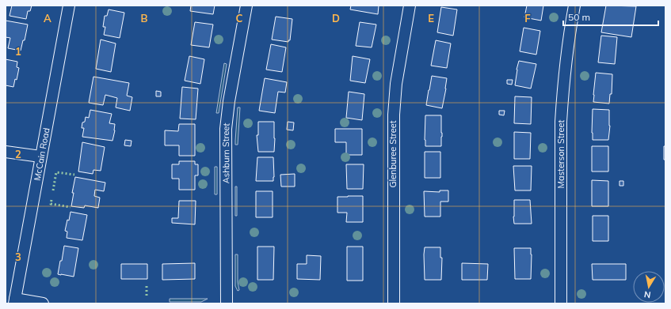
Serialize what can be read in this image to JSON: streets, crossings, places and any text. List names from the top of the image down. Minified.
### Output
{"streets":{"street":["Ashburn Street","McCain Road","Glenburee Street","Masterson Street"]},"scale_bar":"50 m","north":"bottom","grid":{"columns":["A","B","C","D","E","F"],"rows":["1","2","3"]}}
